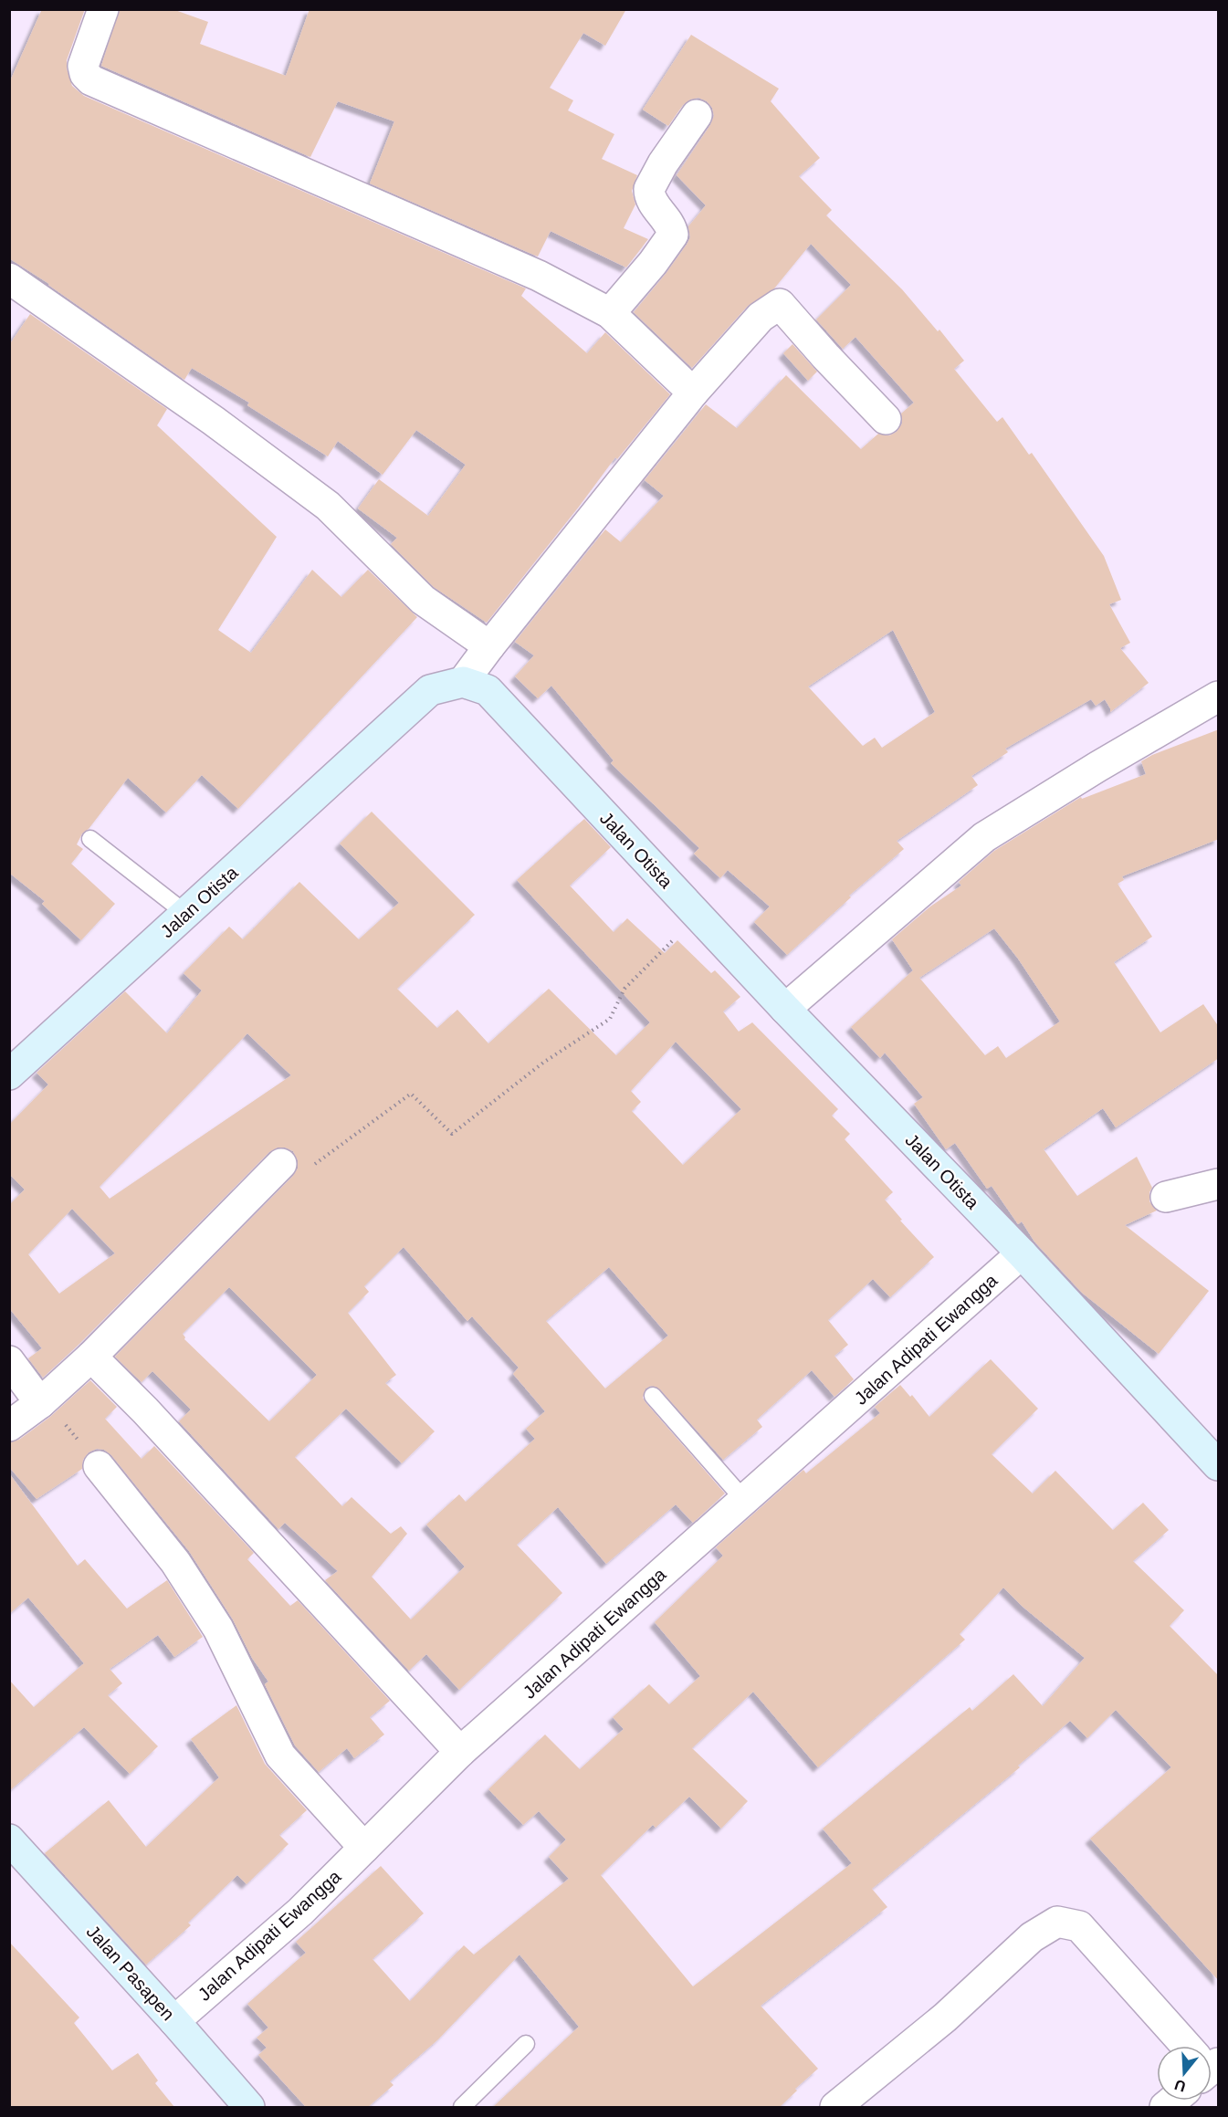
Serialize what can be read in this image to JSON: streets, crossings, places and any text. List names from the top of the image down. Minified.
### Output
{"streets":{"street":["Jalan Otista","Jalan Adipati Ewangga","Jalan Pasapen"]},"crossings":[["Jalan Otista","Jalan Adipati Ewangga"],["Jalan Adipati Ewangga","Jalan Pasapen"]],"north":"bottom"}
